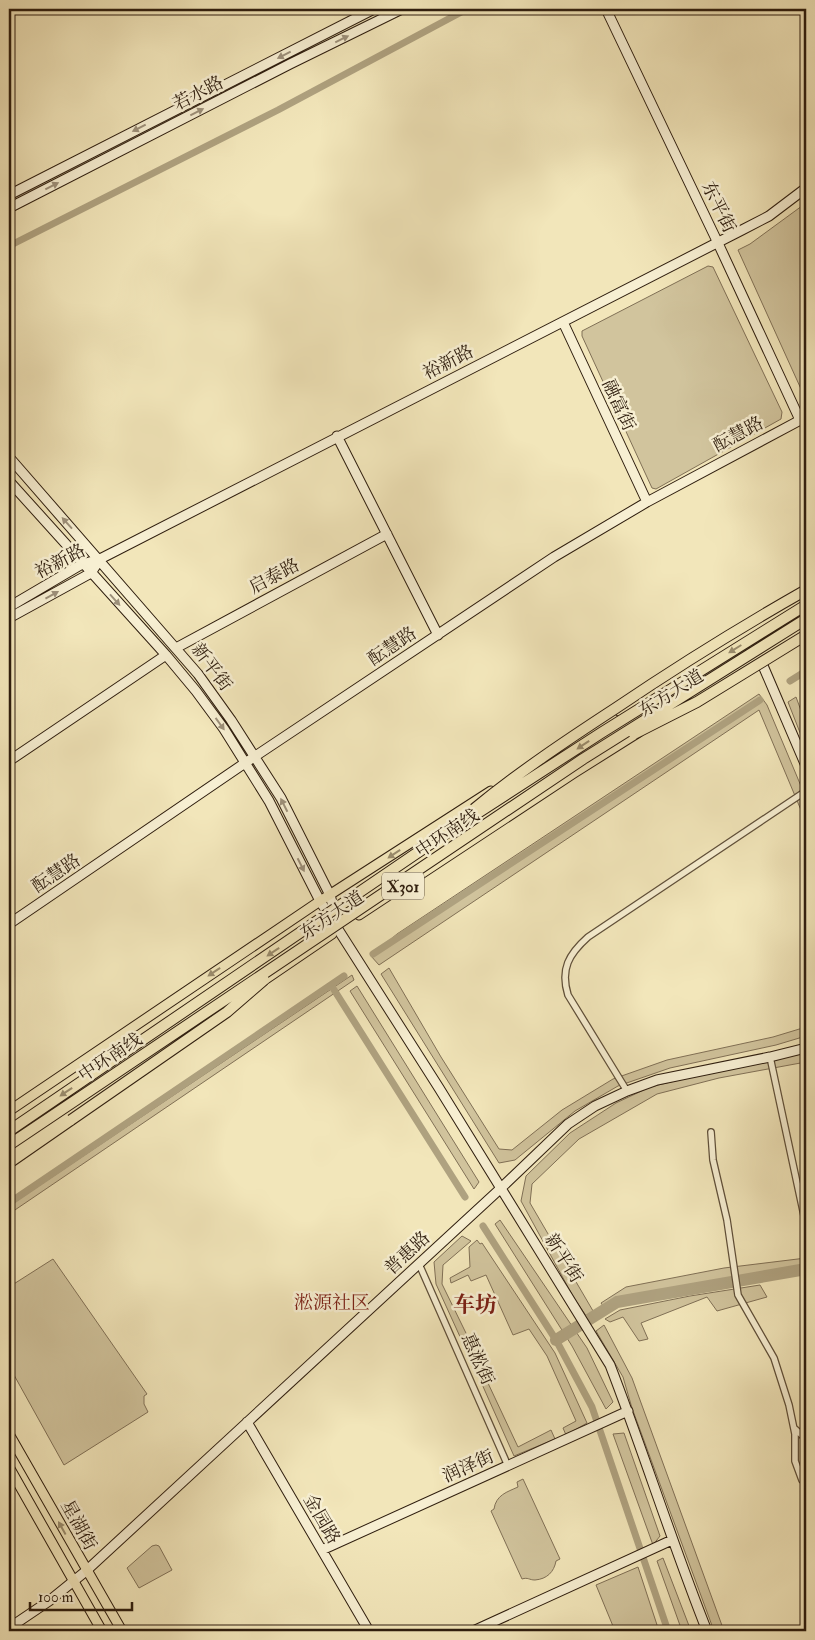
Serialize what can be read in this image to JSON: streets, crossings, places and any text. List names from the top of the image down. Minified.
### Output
{"streets":{"highway":["中环南线"],"main road":["东方大道","X301","星湖街"],"street":["若水路","东平街","裕新路","融富街","酝慧路","启泰路","新平街","普惠路","惠淞街","润泽街","金园路"]},"crossings":[["东平街","裕新路"],["东平街","酝慧路"],["裕新路","融富街"],["裕新路","新平街"],["融富街","酝慧路"],["酝慧路","新平街"],["启泰路","新平街"],["新平街","东方大道"],["新平街","普惠路"],["新平街","润泽街"],["普惠路","惠淞街"],["普惠路","金园路"],["普惠路","星湖街"],["惠淞街","润泽街"],["润泽街","金园路"]],"districts":["淞源社区","车坊"],"scale_bar":"100 m"}
